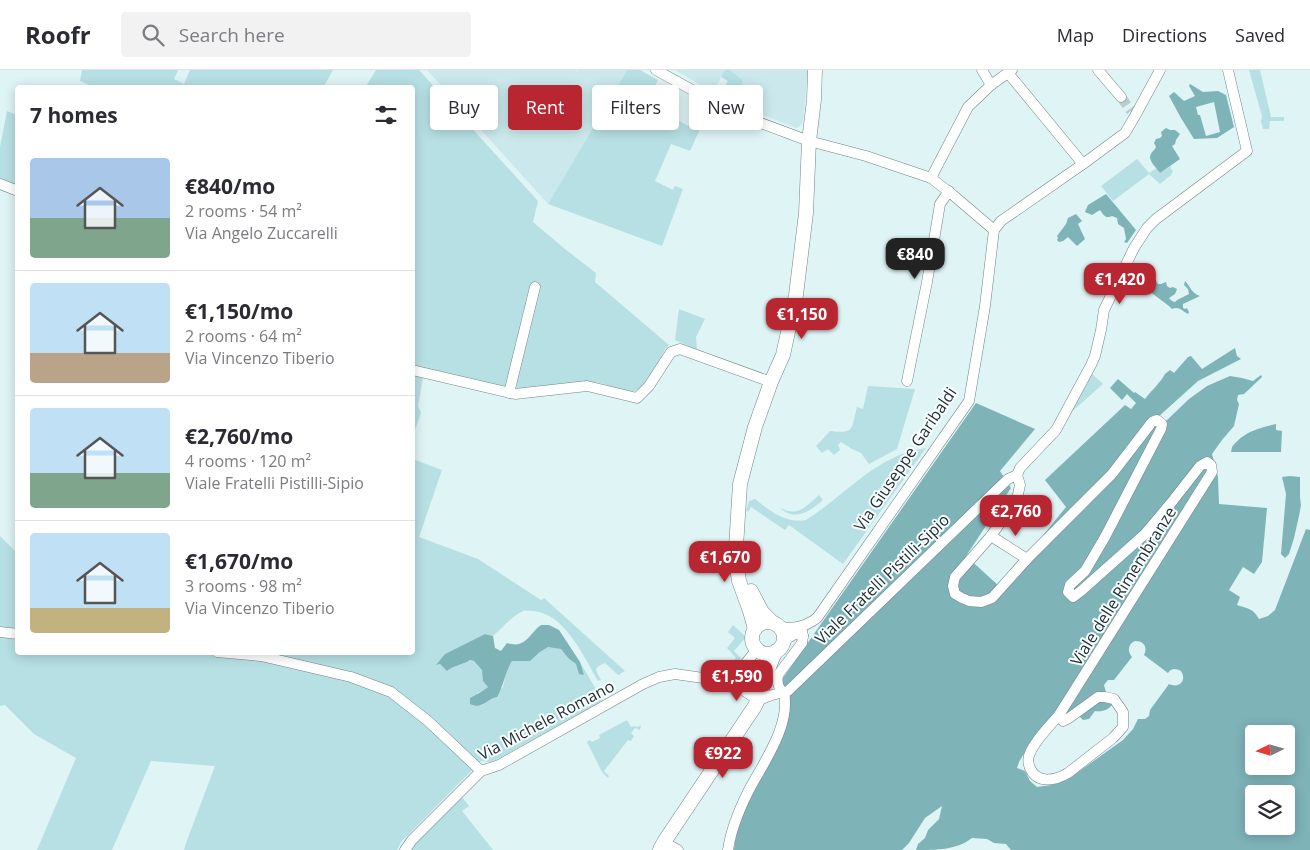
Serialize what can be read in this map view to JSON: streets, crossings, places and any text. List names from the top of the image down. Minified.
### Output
{"streets":{"street":["Via Giuseppe Garibaldi","Viale Fratelli Pistilli-Sipio","Viale delle Rimembranze","Via Michele Romano"]},"crossings":[["Via Giuseppe Garibaldi","Viale Fratelli Pistilli-Sipio"],["Viale Fratelli Pistilli-Sipio","Via Michele Romano"]],"north":"left","page":{"header":"Roofr","search":"Search here","nav":["Map","Directions","Saved"],"chip":["Buy","Rent","Filters","New"],"heading":"7 homes","list":[{"name":"€840/mo","note":"2 rooms · 54 m² · Via Angelo Zuccarelli"},{"name":"€1,150/mo","note":"2 rooms · 64 m² · Via Vincenzo Tiberio"},{"name":"€2,760/mo","note":"4 rooms · 120 m² · Viale Fratelli Pistilli-Sipio"},{"name":"€1,670/mo","note":"3 rooms · 98 m² · Via Vincenzo Tiberio"}],"price":["€840","€1,420","€1,150","€2,760","€1,670","€1,590","€922"]}}
